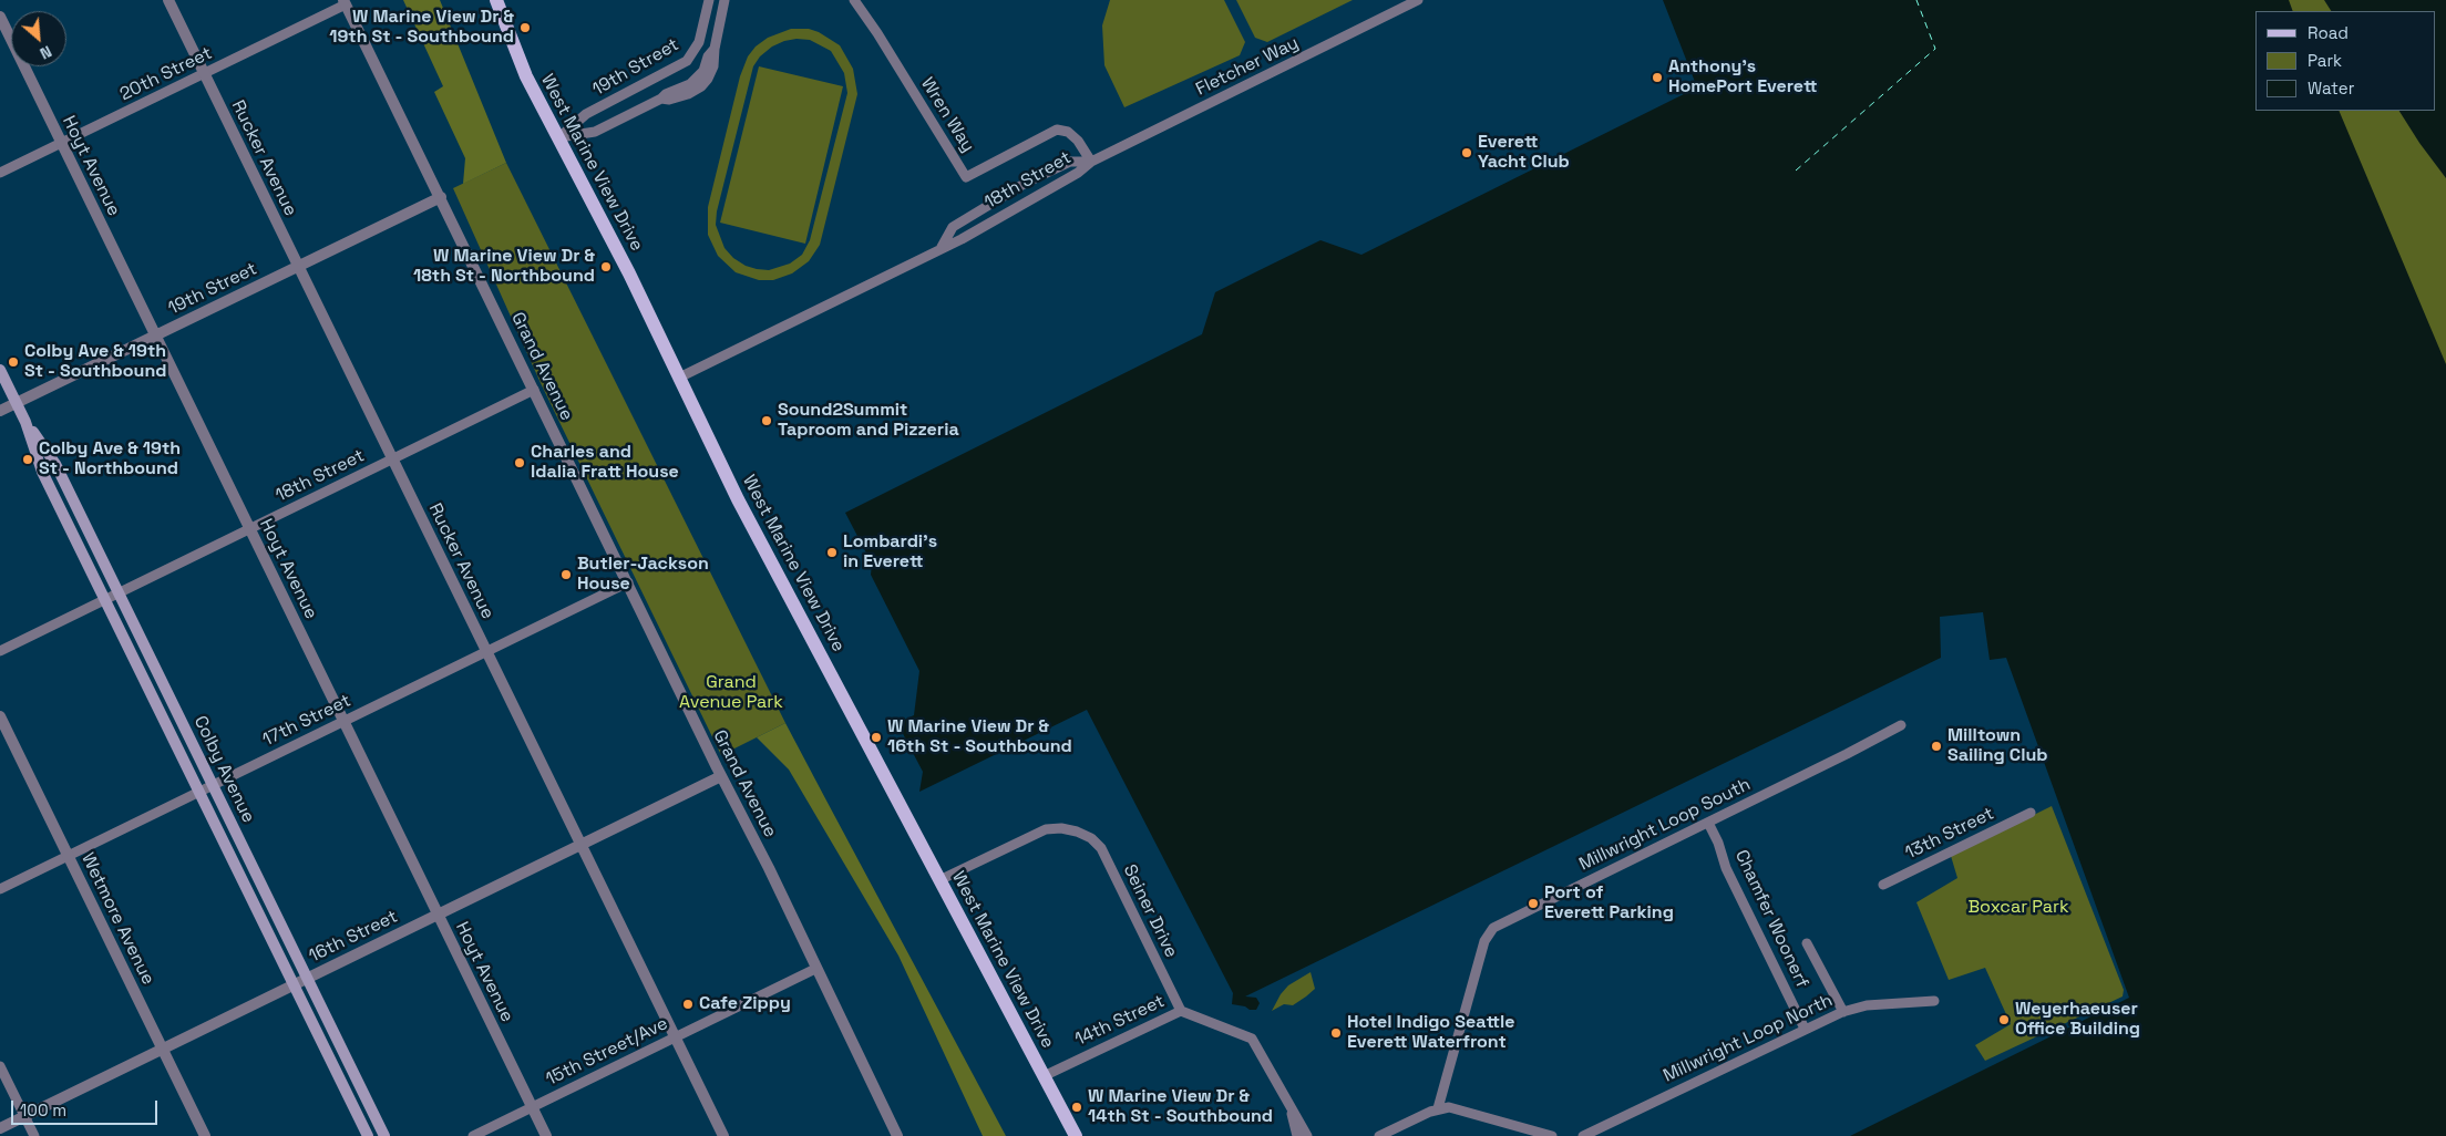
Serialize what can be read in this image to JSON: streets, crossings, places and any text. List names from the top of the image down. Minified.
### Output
{"streets":{"main road":["West Marine View Drive","Colby Avenue"],"street":["Fletcher Way","19th Street","20th Street","Wren Way","Rucker Avenue","Hoyt Avenue","18th Street","Grand Avenue","17th Street","Millwright Loop South","13th Street","Seiner Drive","Wetmore Avenue","Chamfer Woonerf","16th Street","14th Street","Millwright Loop North","15th Street/Ave"]},"crossings":[["Fletcher Way","Wren Way"],["Fletcher Way","18th Street"],["19th Street","Rucker Avenue"],["19th Street","West Marine View Drive"],["19th Street","Hoyt Avenue"],["19th Street","Grand Avenue"],["19th Street","Colby Avenue"],["20th Street","Rucker Avenue"],["20th Street","Hoyt Avenue"],["20th Street","Grand Avenue"],["Wren Way","18th Street"],["Rucker Avenue","18th Street"],["Rucker Avenue","17th Street"],["Rucker Avenue","16th Street"],["Rucker Avenue","15th Street/Ave"],["West Marine View Drive","18th Street"],["West Marine View Drive","Seiner Drive"],["West Marine View Drive","14th Street"],["Hoyt Avenue","18th Street"],["Hoyt Avenue","17th Street"],["Hoyt Avenue","16th Street"],["Hoyt Avenue","15th Street/Ave"],["18th Street","Grand Avenue"],["18th Street","Colby Avenue"],["Grand Avenue","17th Street"],["Grand Avenue","16th Street"],["Grand Avenue","15th Street/Ave"],["17th Street","Colby Avenue"],["17th Street","Wetmore Avenue"],["Colby Avenue","16th Street"],["Millwright Loop South","Chamfer Woonerf"],["Seiner Drive","14th Street"],["Wetmore Avenue","16th Street"],["Chamfer Woonerf","Millwright Loop North"]],"parks":["Grand Avenue Park","Boxcar Park"],"places":["W Marine View Dr & 19th St - Southbound","Anthony's HomePort Everett","Everett Yacht Club","W Marine View Dr & 18th St - Northbound","Colby Ave & 19th St - Southbound","Sound2Summit Taproom and Pizzeria","Colby Ave & 19th St - Northbound","Charles and Idalia Fratt House","Lombardi's in Everett","Butler-Jackson House","W Marine View Dr & 16th St - Southbound","Milltown Sailing Club","Port of Everett Parking","Cafe Zippy","Weyerhaeuser Office Building","Hotel Indigo Seattle Everett Waterfront","W Marine View Dr & 14th St - Southbound"],"legend":["Road","Park","Water"],"scale_bar":"100 m","north":"bottom right"}
